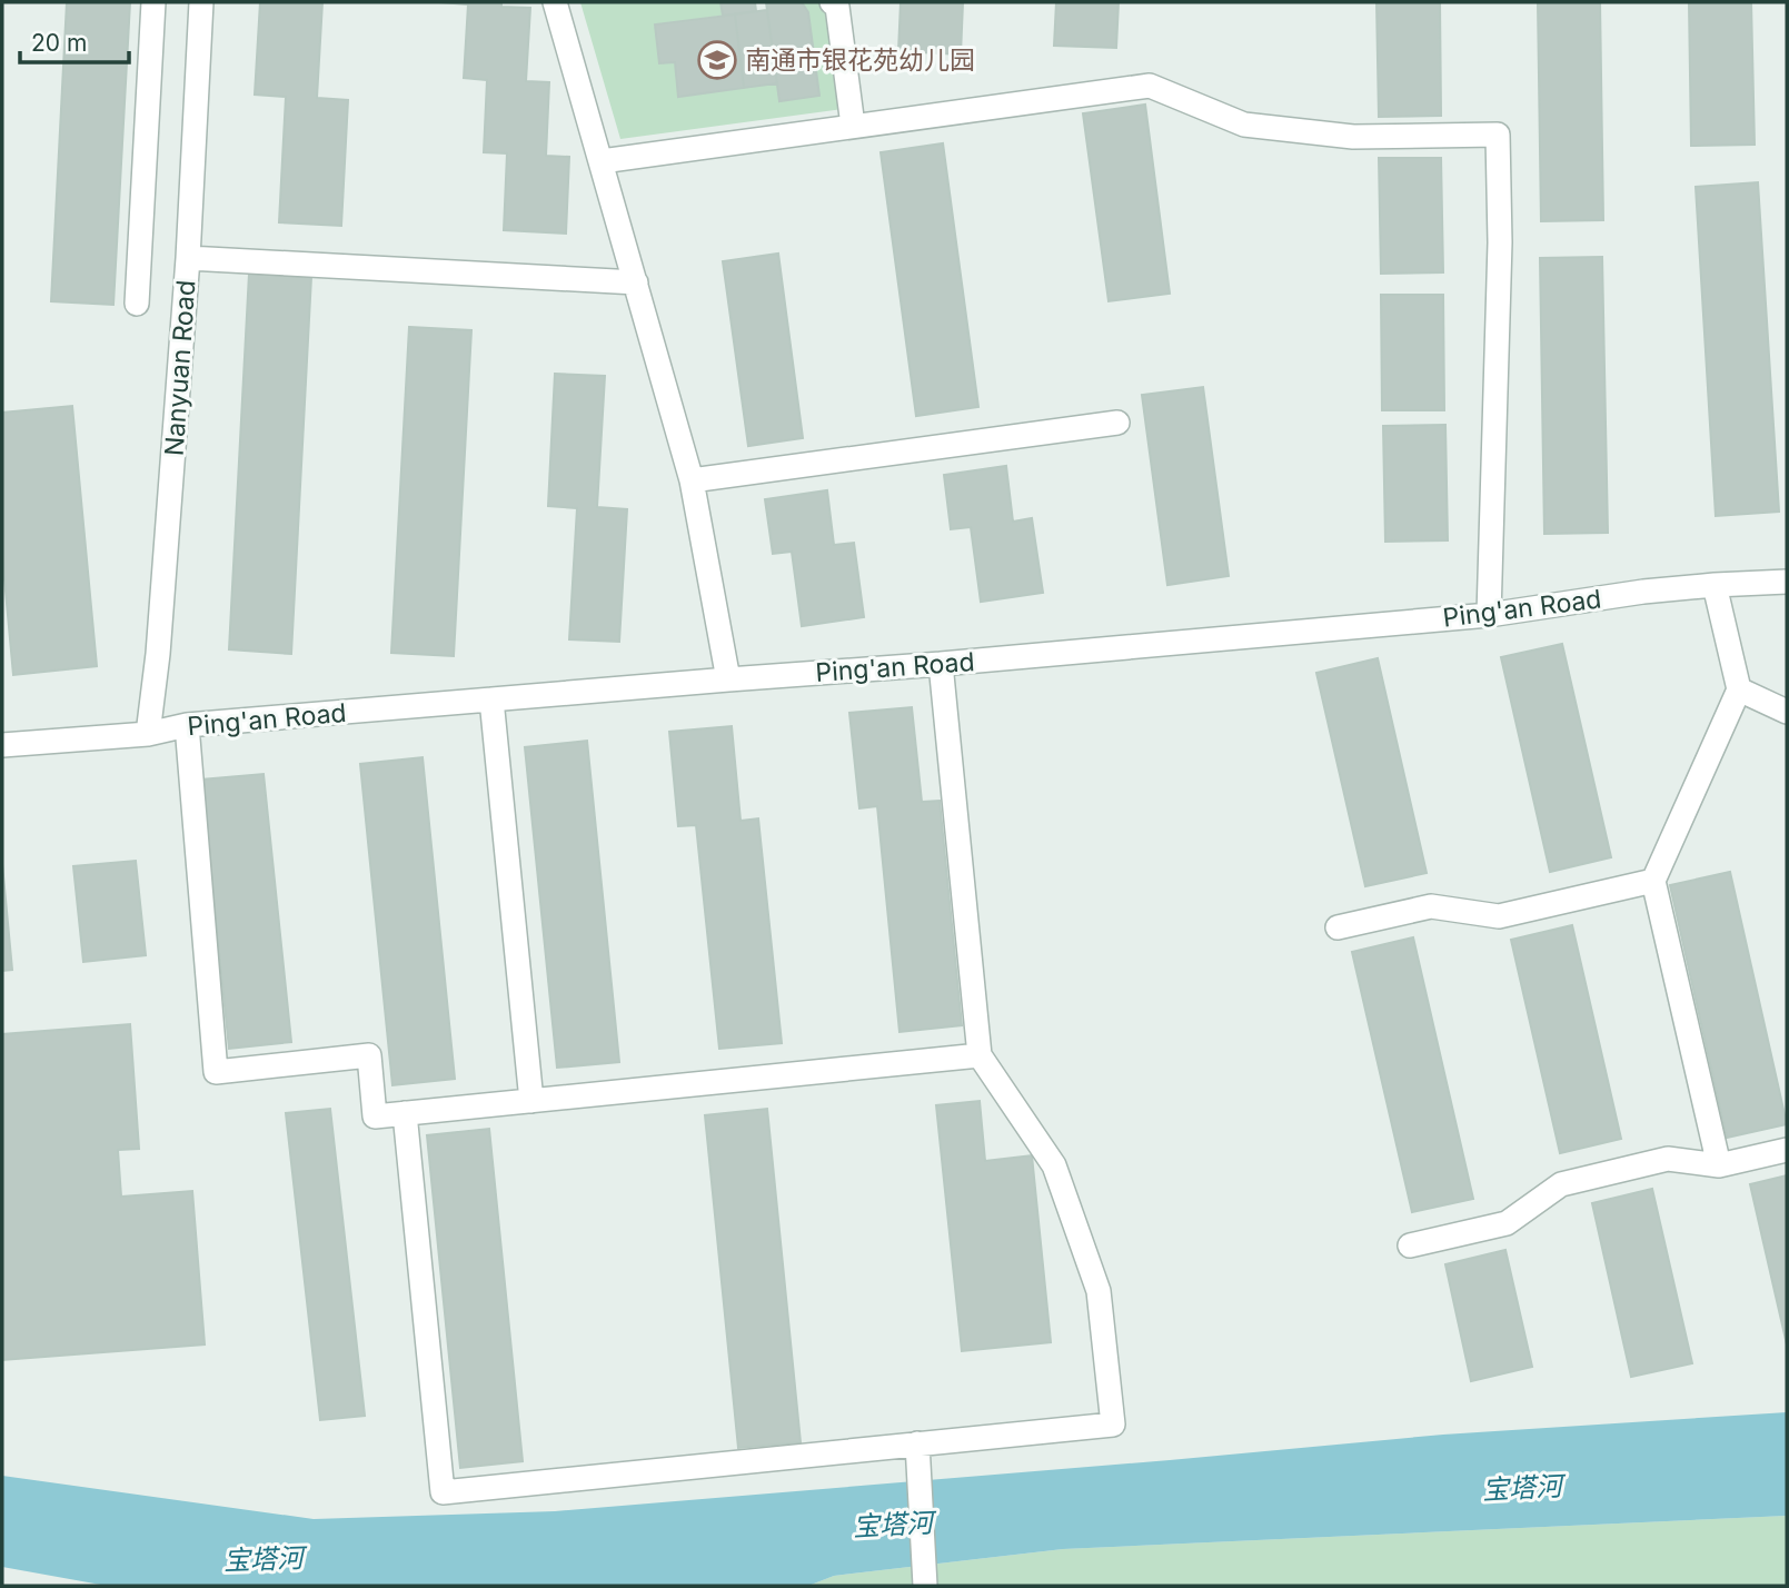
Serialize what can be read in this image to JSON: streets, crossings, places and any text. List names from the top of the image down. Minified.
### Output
{"streets":{"street":["Nanyuan Road","Ping'an Road"]},"crossings":[["Nanyuan Road","Ping'an Road"]],"water":["宝塔河"],"places":{"school or university":["南通市银花苑幼儿园"]},"scale_bar":"20 m"}
